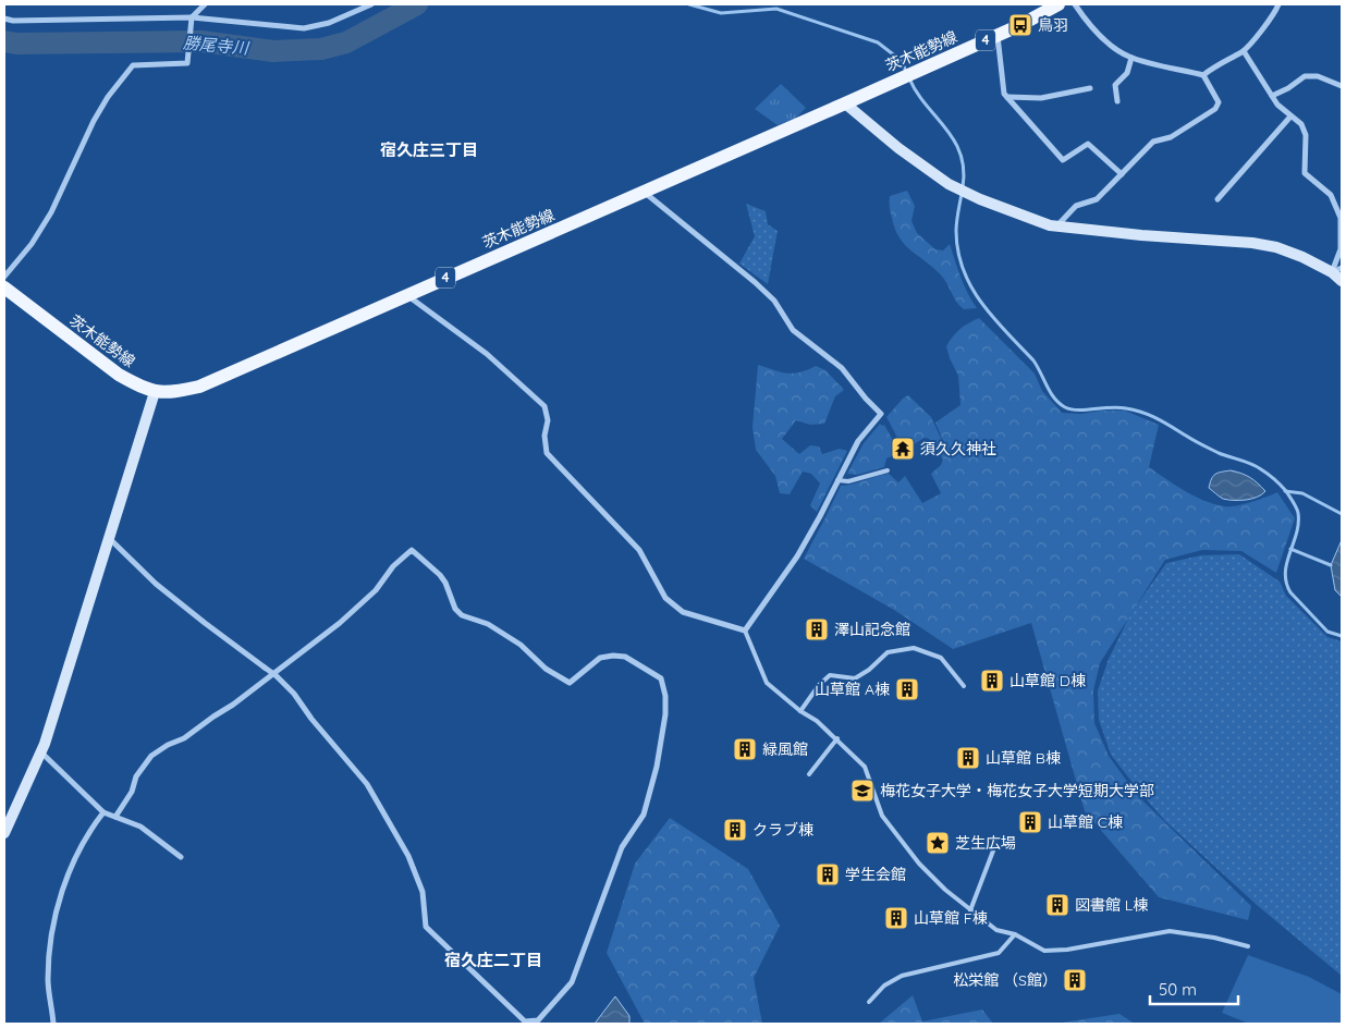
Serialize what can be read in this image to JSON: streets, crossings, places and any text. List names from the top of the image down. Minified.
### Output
{"streets":{"main road":["4","茨木能勢線"]},"districts":["宿久庄三丁目","宿久庄二丁目"],"water":["勝尾寺川"],"places":{"bus stop":["鳥羽"],"temple":["須久久神社"],"building":["澤山記念館","山草館 D棟","山草館 A棟","緑風館","山草館 B棟","山草館 C棟","クラブ棟","学生会館","図書館 L棟","山草館 F棟","松栄館 （S館）"],"school or university":["梅花女子大学・梅花女子大学短期大学部"],"place":["芝生広場"]},"scale_bar":"50 m"}
